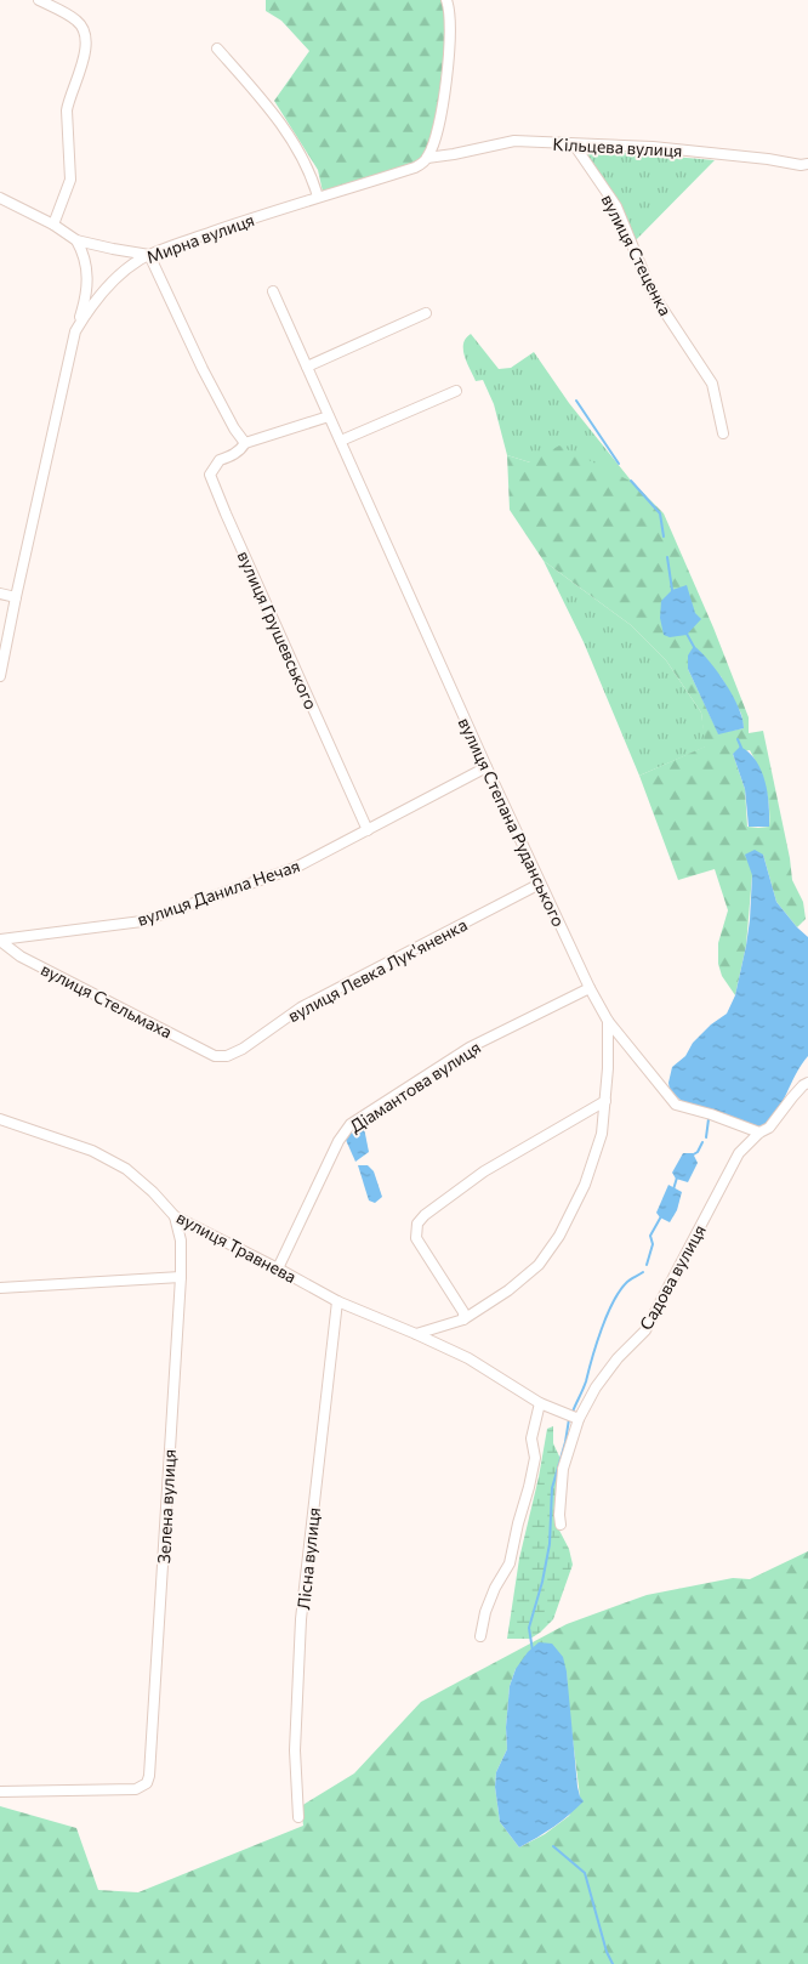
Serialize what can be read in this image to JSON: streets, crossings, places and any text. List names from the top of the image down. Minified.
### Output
{"streets":{"street":["Кільцева вулиця","Мирна вулиця","вулиця Стеценка","вулиця Грушевського","вулиця Степана Руданського","вулиця Данила Нечая","вулиця Левка Лук'яненка","вулиця Стельмаха","Діамантова вулиця","вулиця Травнева","Садова вулиця","Зелена вулиця","Лісна вулиця"]},"crossings":[["Кільцева вулиця","Мирна вулиця"],["Кільцева вулиця","вулиця Стеценка"],["вулиця Грушевського","вулиця Степана Руданського"],["вулиця Грушевського","вулиця Данила Нечая"],["вулиця Степана Руданського","вулиця Данила Нечая"],["вулиця Степана Руданського","вулиця Левка Лук'яненка"],["вулиця Степана Руданського","Діамантова вулиця"],["вулиця Степана Руданського","Садова вулиця"],["вулиця Данила Нечая","вулиця Стельмаха"],["вулиця Левка Лук'яненка","вулиця Стельмаха"],["Діамантова вулиця","вулиця Травнева"],["вулиця Травнева","Садова вулиця"],["вулиця Травнева","Зелена вулиця"],["вулиця Травнева","Лісна вулиця"]]}
